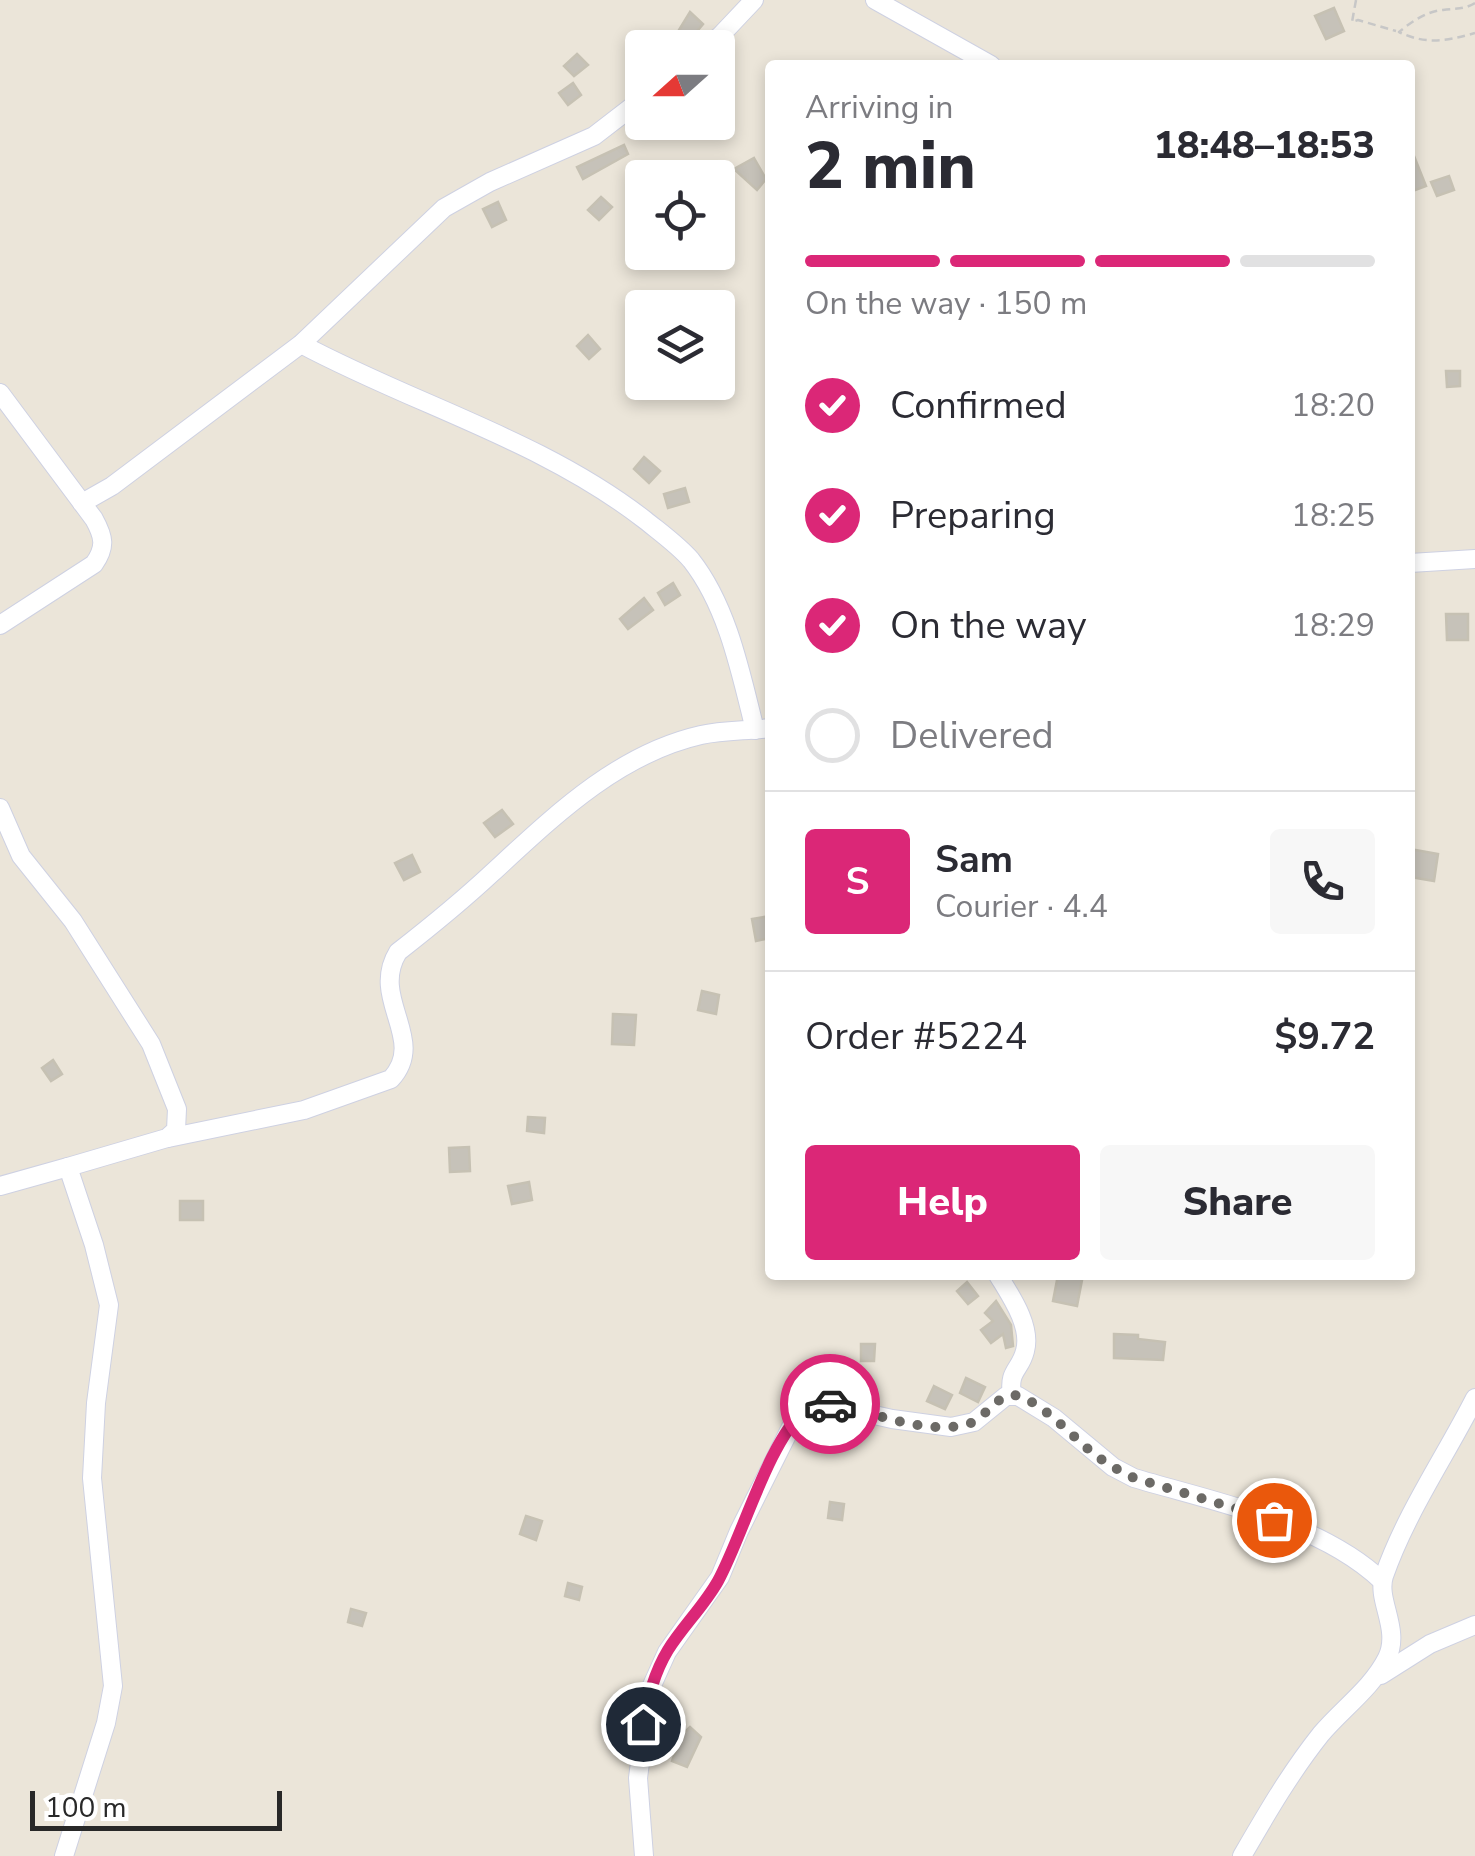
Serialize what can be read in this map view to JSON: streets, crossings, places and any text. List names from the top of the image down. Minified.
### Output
{"scale_bar":"100 m","north":"left","page":{"heading":["2 min","Arriving in","18:48–18:53"],"panel":["Sam","Courier · 4.4","Order #5224","$9.72"],"bar":"On the way · 150 m","list":[["Confirmed","18:20"],["Preparing","18:25"],["On the way","18:29"],"Delivered"],"round":"S","buttons":["Help","Share"],"scale":"100 m"}}
